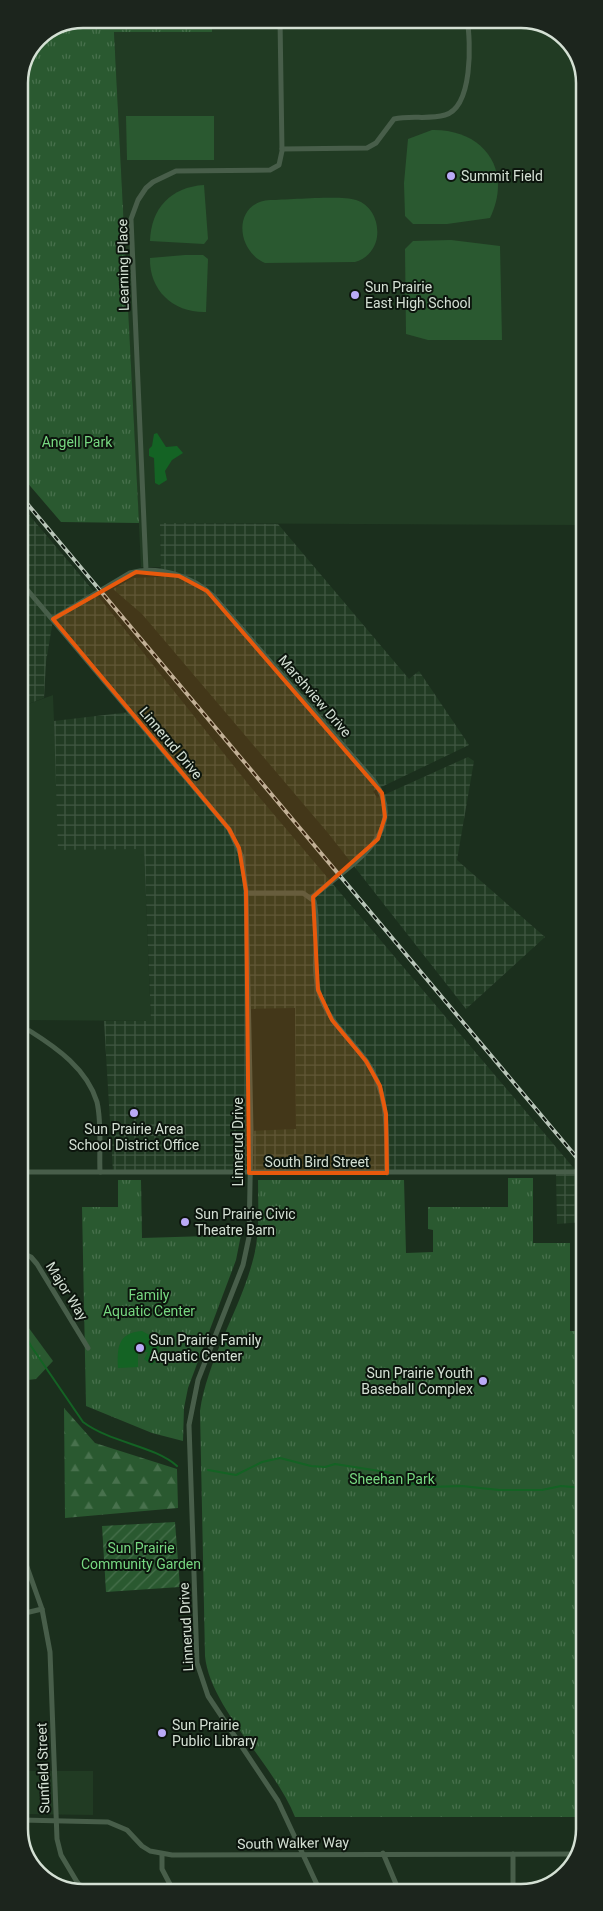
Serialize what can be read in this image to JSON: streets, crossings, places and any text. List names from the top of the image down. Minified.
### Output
{"streets":{"street":["Learning Place","Marshview Drive","Linnerud Drive","South Bird Street","Major Way","Sunfield Street","South Walker Way"]},"crossings":[["Learning Place","Marshview Drive"],["Marshview Drive","Linnerud Drive"],["Linnerud Drive","South Bird Street"],["Linnerud Drive","South Walker Way"],["Sunfield Street","South Walker Way"]],"parks":["Angell Park","Family Aquatic Center","Sheehan Park","Sun Prairie Community Garden"],"places":["Summit Field","Sun Prairie East High School","Sun Prairie Area School District Office","Sun Prairie Civic Theatre Barn","Sun Prairie Family Aquatic Center","Sun Prairie Youth Baseball Complex","Sun Prairie Public Library"]}
